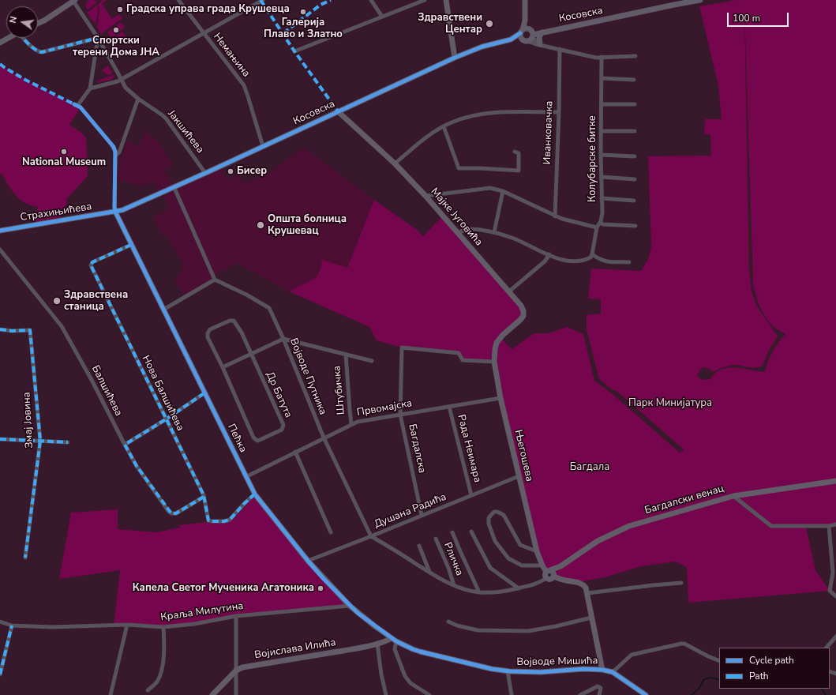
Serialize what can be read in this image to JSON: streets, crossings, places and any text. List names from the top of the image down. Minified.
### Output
{"streets":{"street":["Косовска","Немањина","Јакшићева","Иванковачка","Колубарске битке","Страхињићева","Мајке Југовића","Војводе Путника","Штубичка","Балшићева","Нова Балшићева","Др Батута","Првомајска","Змај Јовина","Пећка","Багдалска","Рада Неимара","Његошева","Багдалски венац","Душана Радића","Рличка","Краља Милутина","Војислава Илића","Војводе Мишића"]},"crossings":[["Косовска","Немањина"],["Косовска","Јакшићева"],["Косовска","Страхињићева"],["Косовска","Мајке Југовића"],["Косовска","Пећка"],["Страхињићева","Пећка"],["Мајке Југовића","Његошева"],["Војводе Путника","Првомајска"],["Војводе Путника","Душана Радића"],["Штубичка","Првомајска"],["Балшићева","Нова Балшићева"],["Нова Балшићева","Пећка"],["Првомајска","Пећка"],["Првомајска","Багдалска"],["Првомајска","Рада Неимара"],["Првомајска","Његошева"],["Пећка","Душана Радића"],["Пећка","Краља Милутина"],["Пећка","Војислава Илића"],["Пећка","Војводе Мишића"],["Багдалска","Његошева"],["Багдалска","Душана Радића"],["Рада Неимара","Душана Радића"],["Његошева","Багдалски венац"],["Његошева","Душана Радића"],["Војислава Илића","Војводе Мишића"]],"parks":["Парк Минијатура","Багдала"],"places":["Градска управа града Крушевца","Галерија Плаво и Златно","Здравствени Центар","Спортски терени Дома ЈНА","National Museum","Бисер","Општа болница Крушевац","Здравствена станица","Капела Светог Мученика Агатоника"],"legend":["Cycle path","Path"],"scale_bar":"100 m","north":"left"}
